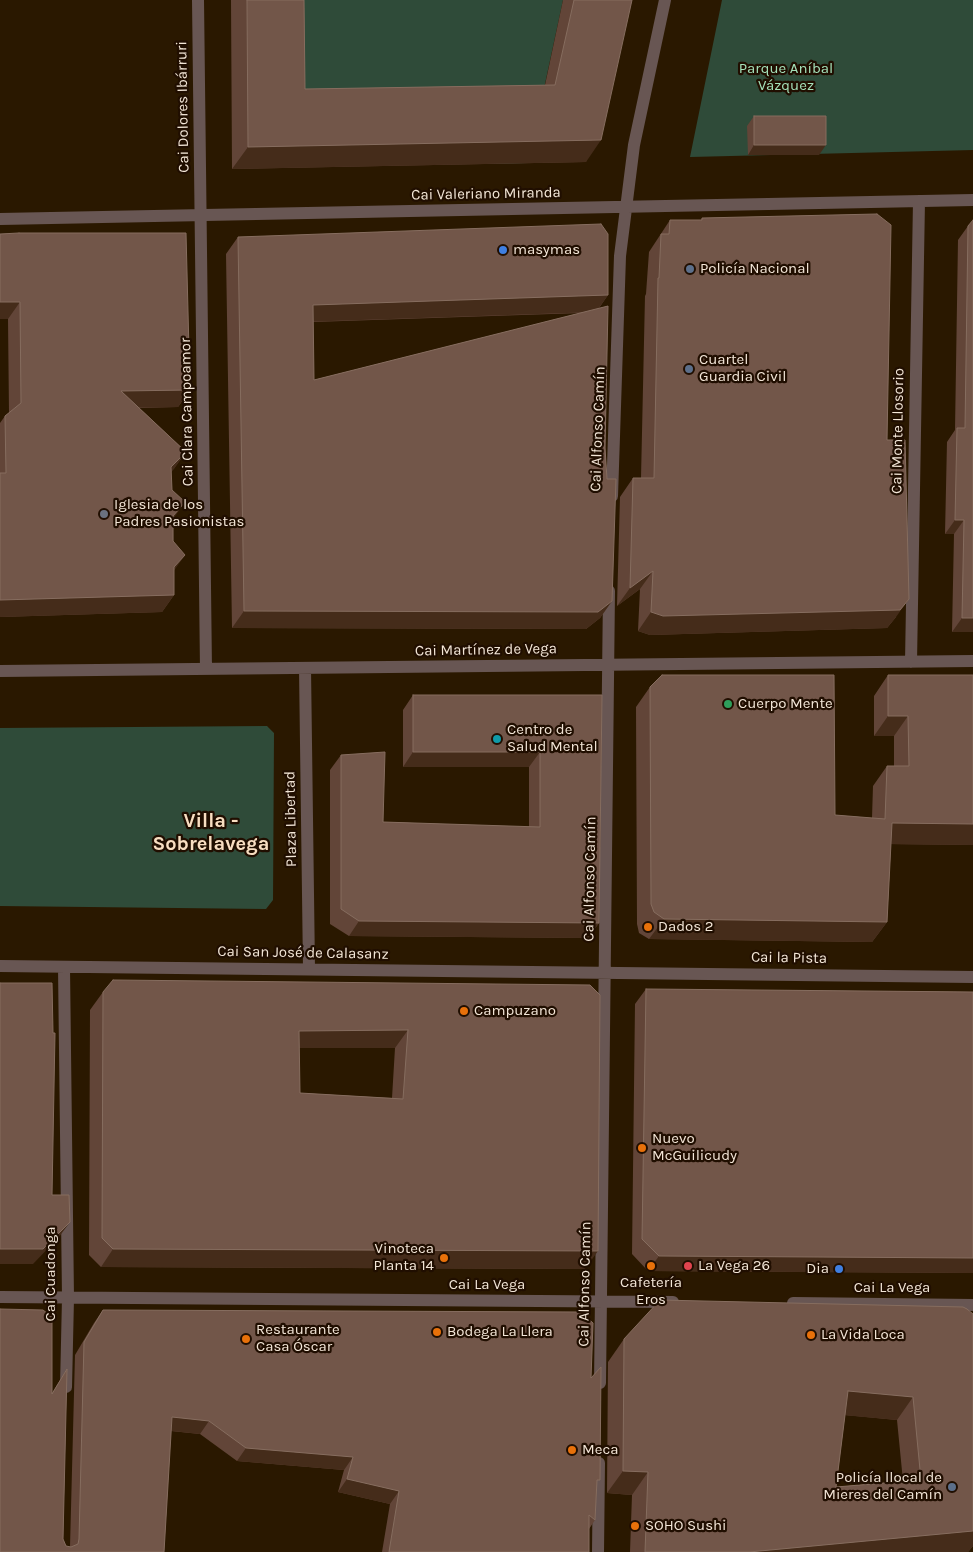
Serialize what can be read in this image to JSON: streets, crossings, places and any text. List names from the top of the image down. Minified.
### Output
{"streets":{"street":["Cai Dolores Ibárruri","Cai Valeriano Miranda","Cai Clara Campoamor","Cai Alfonso Camín","Cai Monte Llosorio","Cai Martínez de Vega","Plaza Libertad","Cai San José de Calasanz","Cai la Pista","Cai Cuadonga","Cai La Vega"]},"crossings":[["Cai Dolores Ibárruri","Cai Valeriano Miranda"],["Cai Dolores Ibárruri","Cai Clara Campoamor"],["Cai Valeriano Miranda","Cai Clara Campoamor"],["Cai Valeriano Miranda","Cai Alfonso Camín"],["Cai Valeriano Miranda","Cai Monte Llosorio"],["Cai Clara Campoamor","Cai Martínez de Vega"],["Cai Alfonso Camín","Cai Martínez de Vega"],["Cai Alfonso Camín","Cai San José de Calasanz"],["Cai Alfonso Camín","Cai la Pista"],["Cai Alfonso Camín","Cai La Vega"],["Cai Monte Llosorio","Cai Martínez de Vega"],["Cai Martínez de Vega","Plaza Libertad"],["Plaza Libertad","Cai San José de Calasanz"],["Cai San José de Calasanz","Cai la Pista"],["Cai San José de Calasanz","Cai Cuadonga"],["Cai Cuadonga","Cai La Vega"]],"districts":["Villa - Sobrelavega"],"parks":["Parque Aníbal Vázquez"],"places":["masymas","Policía Nacional","Cuartel Guardia Civil","Iglesia de los Padres Pasionistas","Cuerpo Mente","Centro de Salud Mental","Dados 2","Campuzano","Nuevo McGuilicudy","Vinoteca Planta 14","Cafetería Eros","La Vega 26","Dia","Bodega La Llera","La Vida Loca","Restaurante Casa Óscar","Meca","Policía llocal de Mieres del Camín","SOHO Sushi"]}
